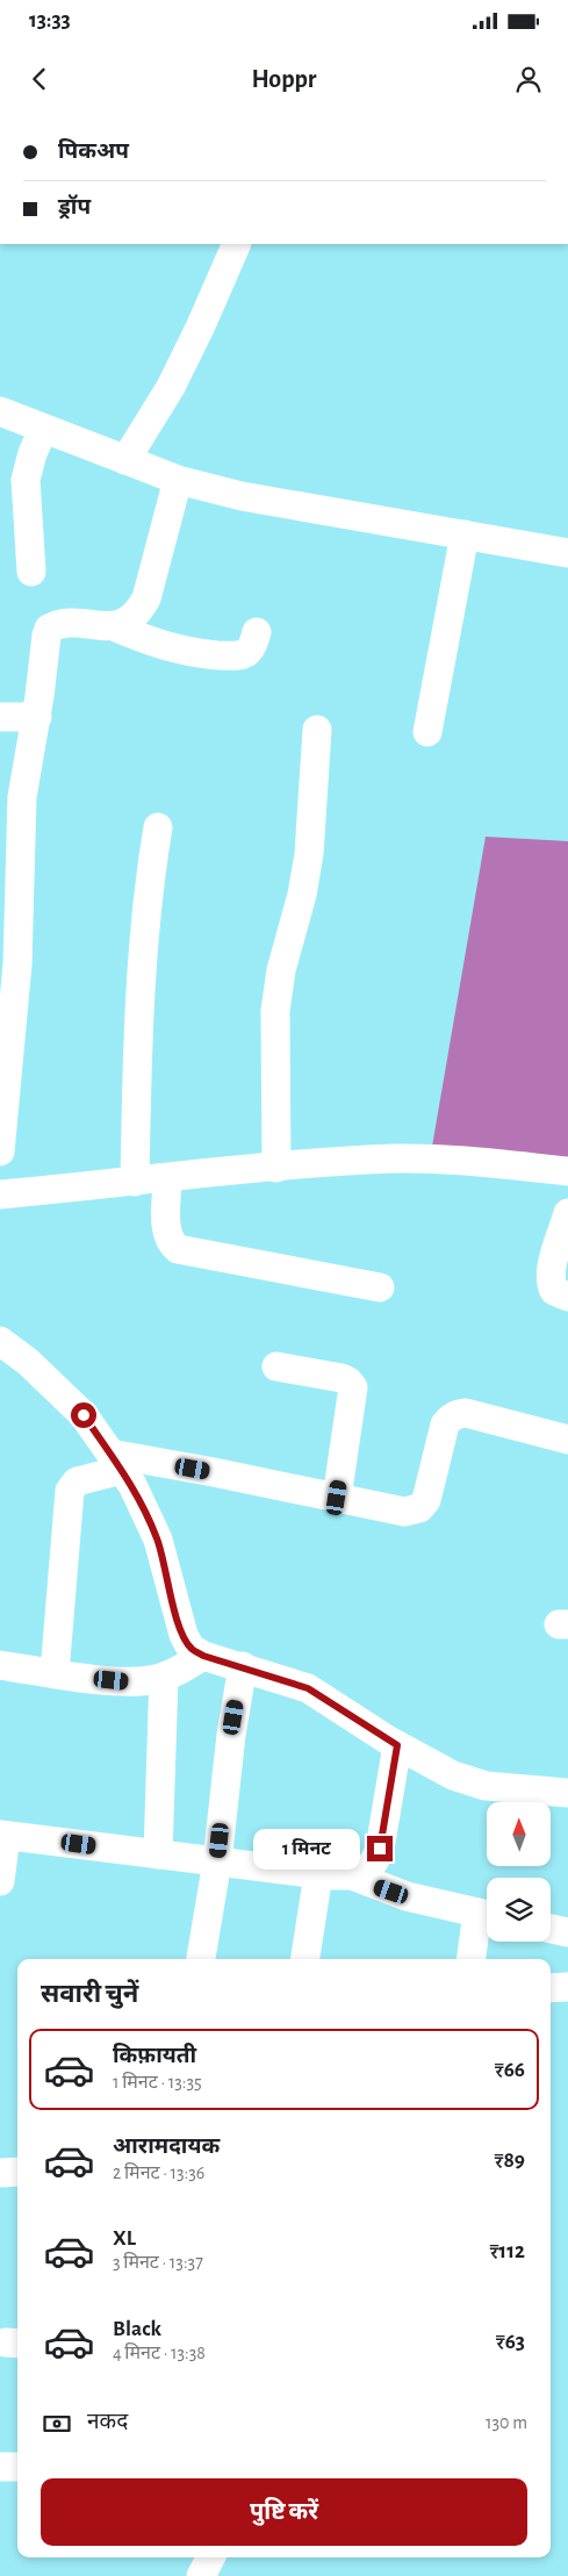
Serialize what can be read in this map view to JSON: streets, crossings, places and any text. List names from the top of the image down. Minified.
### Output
{"north":"top","page":{"status":"13:33","header":"Hoppr","banner":["पिकअप","ड्रॉप"],"bubble":"1 मिनट","heading":"सवारी चुनें","list":[{"name":"किफ़ायती","note":"1 मिनट · 13:35","value":"₹66"},{"name":"आरामदायक","note":"2 मिनट · 13:36","value":"₹89"},{"name":"XL","note":"3 मिनट · 13:37","value":"₹112"},{"name":"Black","note":"4 मिनट · 13:38","value":"₹63"}],"pay":["नकद","130 m"],"buttons":"पुष्टि करें"}}
